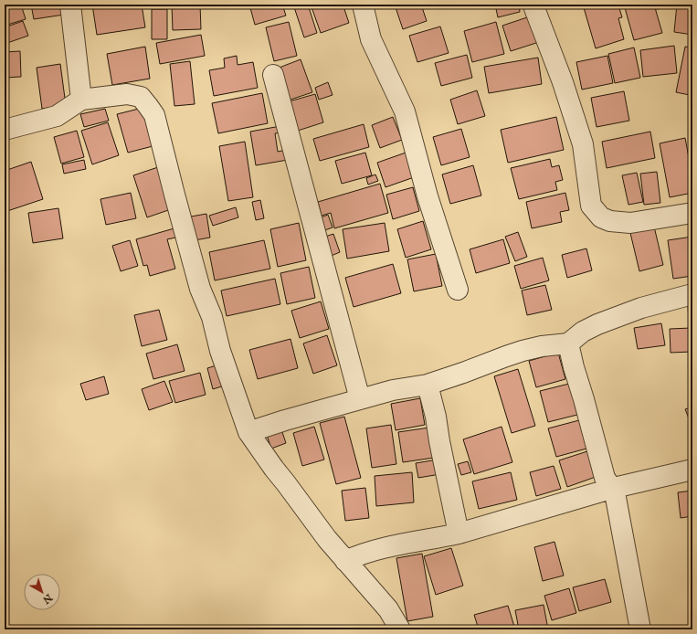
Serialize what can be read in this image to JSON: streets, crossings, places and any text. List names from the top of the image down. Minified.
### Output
{"north":"bottom right"}
